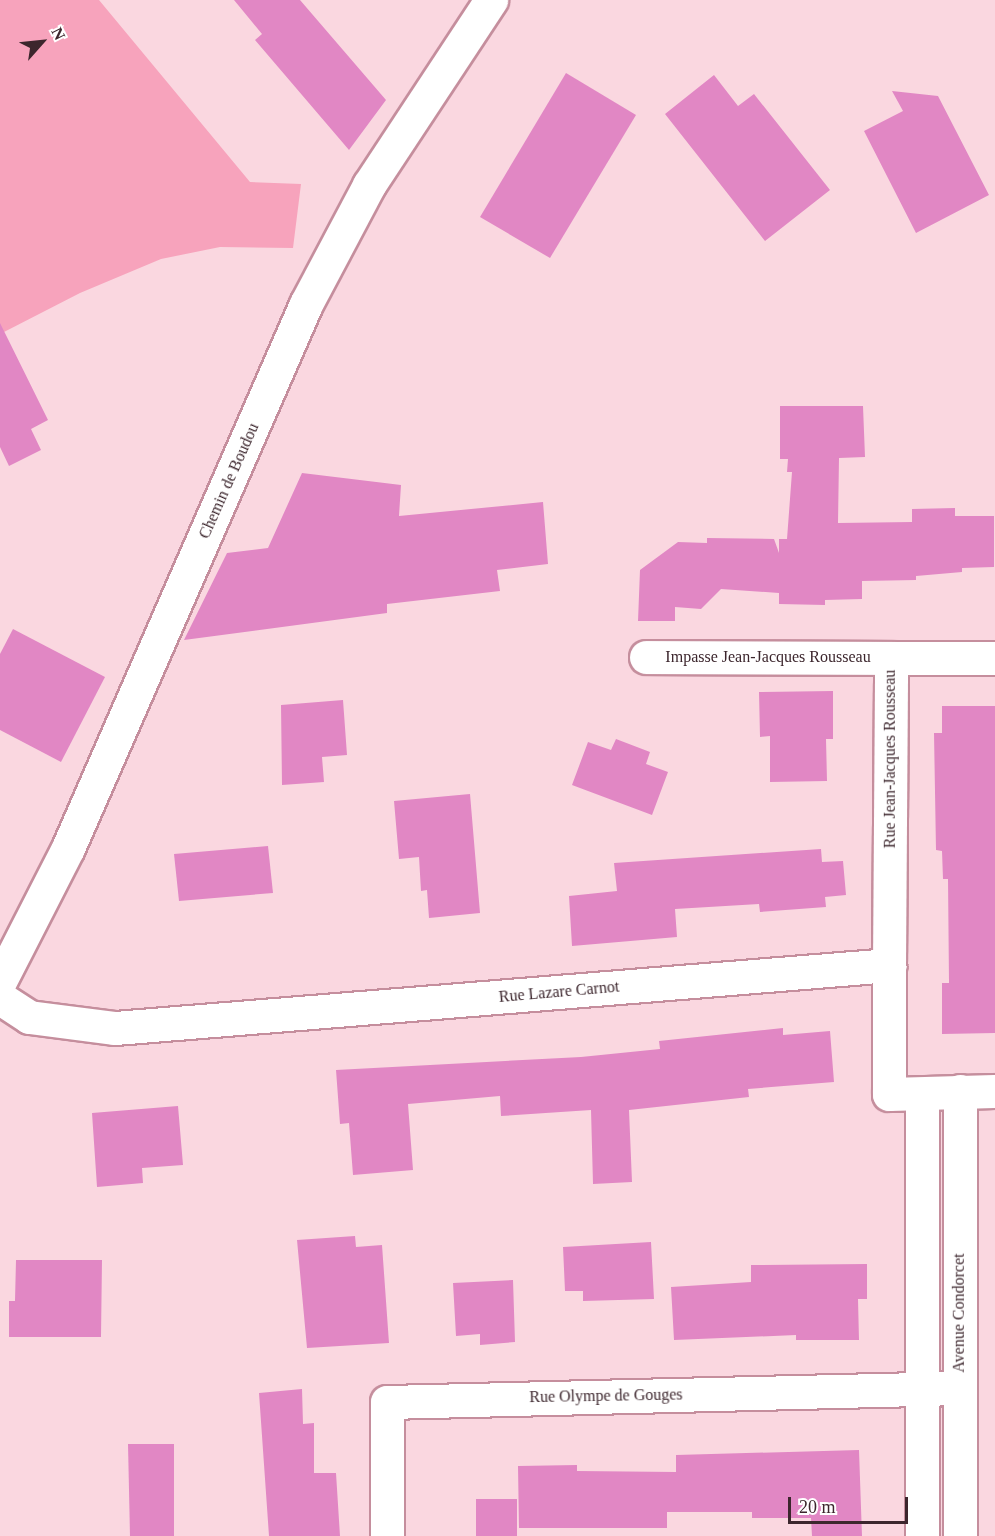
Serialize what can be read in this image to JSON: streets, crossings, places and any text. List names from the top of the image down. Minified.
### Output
{"streets":{"street":["Chemin de Boudou","Impasse Jean-Jacques Rousseau","Rue Jean-Jacques Rousseau","Rue Lazare Carnot","Avenue Condorcet","Rue Olympe de Gouges"]},"crossings":[["Impasse Jean-Jacques Rousseau","Rue Jean-Jacques Rousseau"],["Rue Jean-Jacques Rousseau","Rue Lazare Carnot"],["Avenue Condorcet","Rue Olympe de Gouges"]],"scale_bar":"20 m","north":"top right"}
